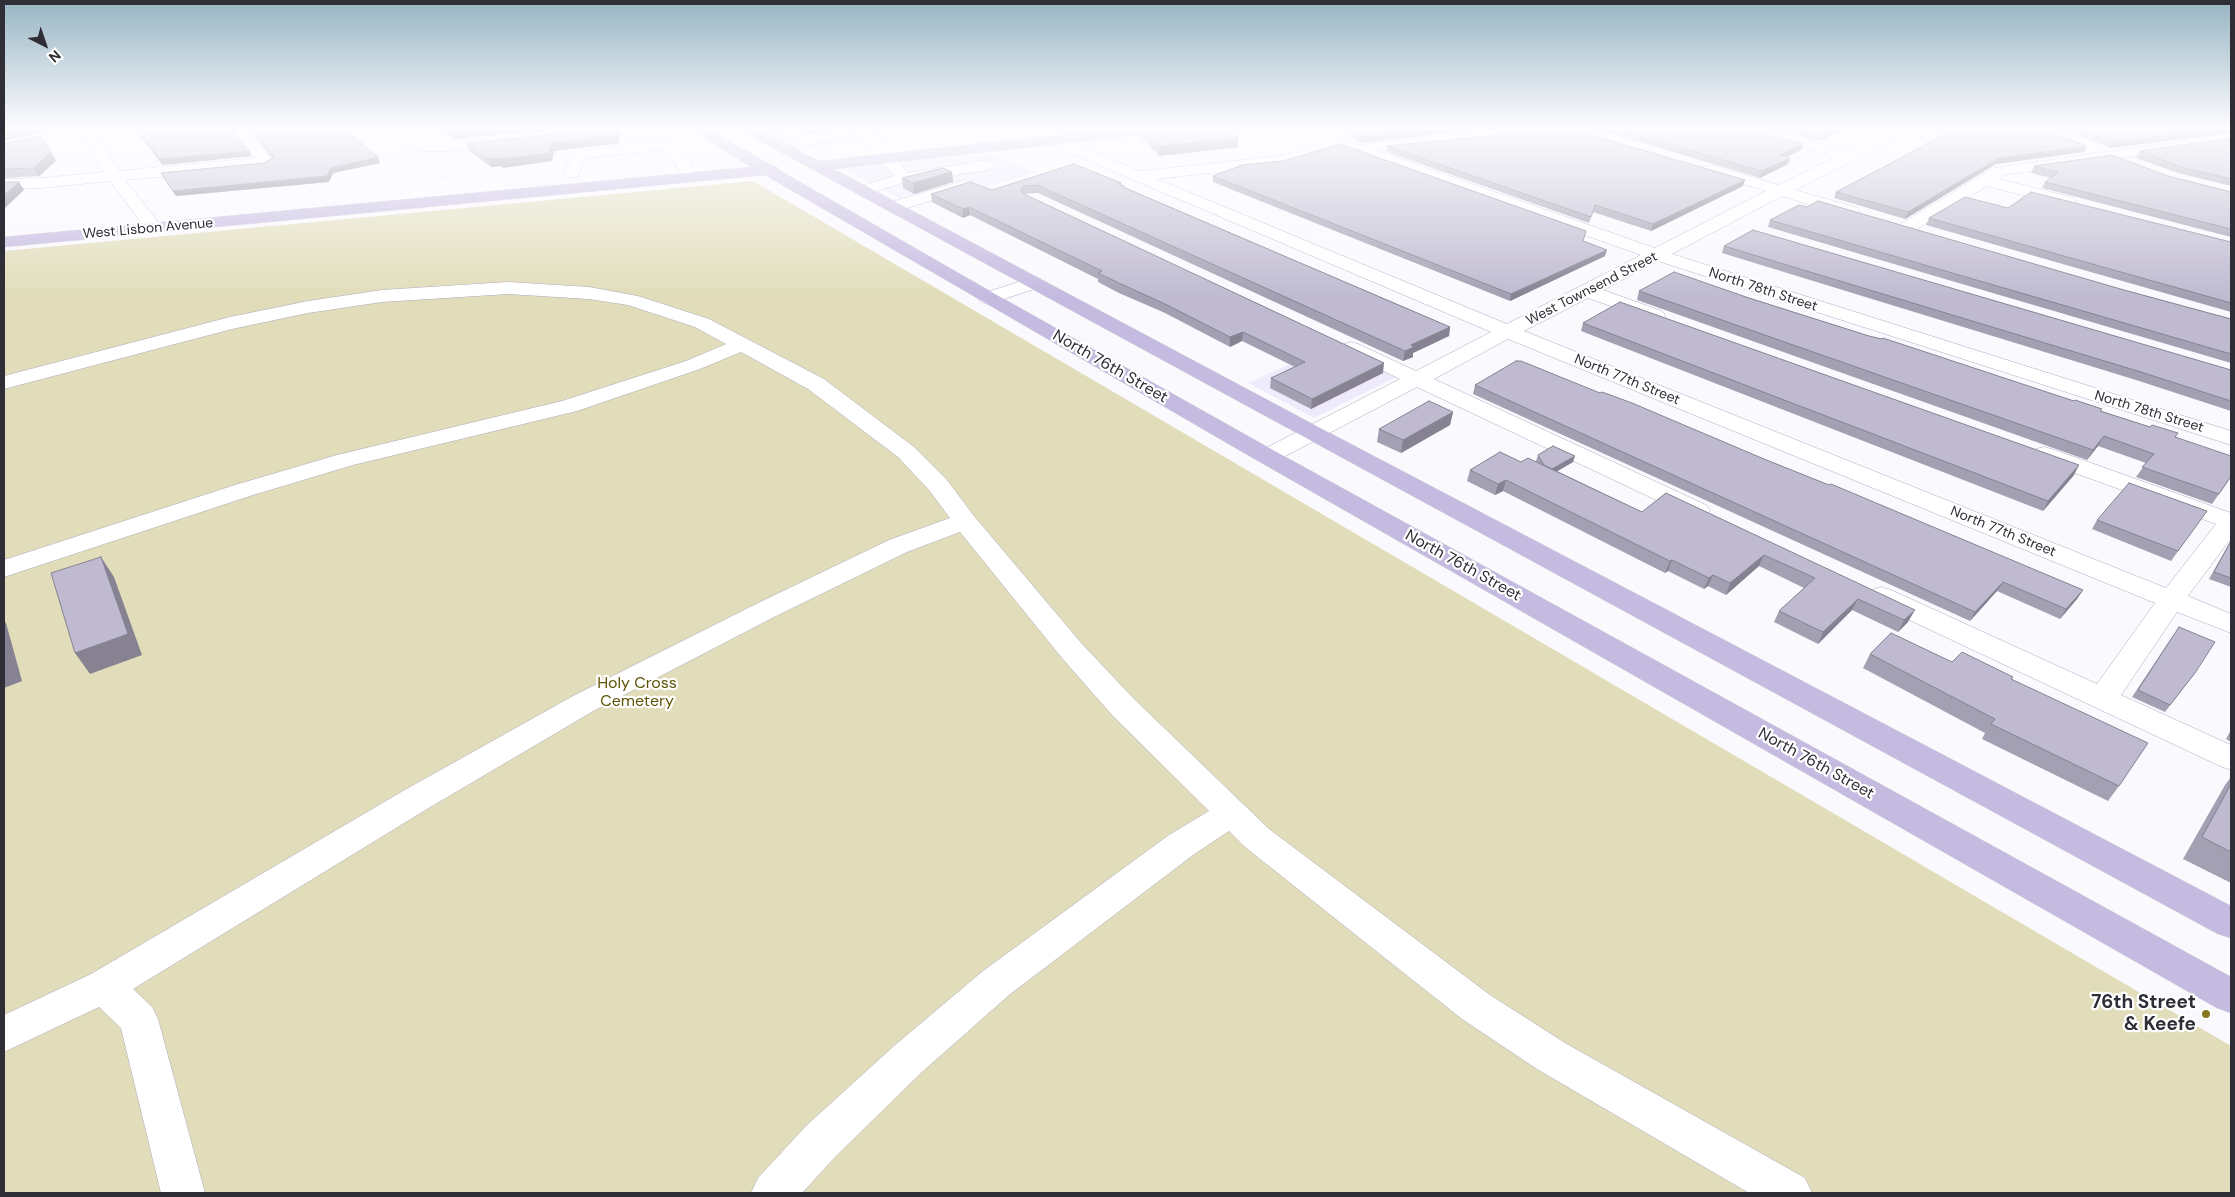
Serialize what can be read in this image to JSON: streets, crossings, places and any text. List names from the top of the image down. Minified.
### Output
{"streets":{"main road":["West Lisbon Avenue","North 76th Street"],"street":["West Townsend Street","North 78th Street","North 77th Street"]},"crossings":[["West Townsend Street","North 78th Street"],["West Townsend Street","North 76th Street"],["West Townsend Street","North 77th Street"]],"parks":["Holy Cross Cemetery"],"places":["76th Street & Keefe"],"north":"bottom right"}
